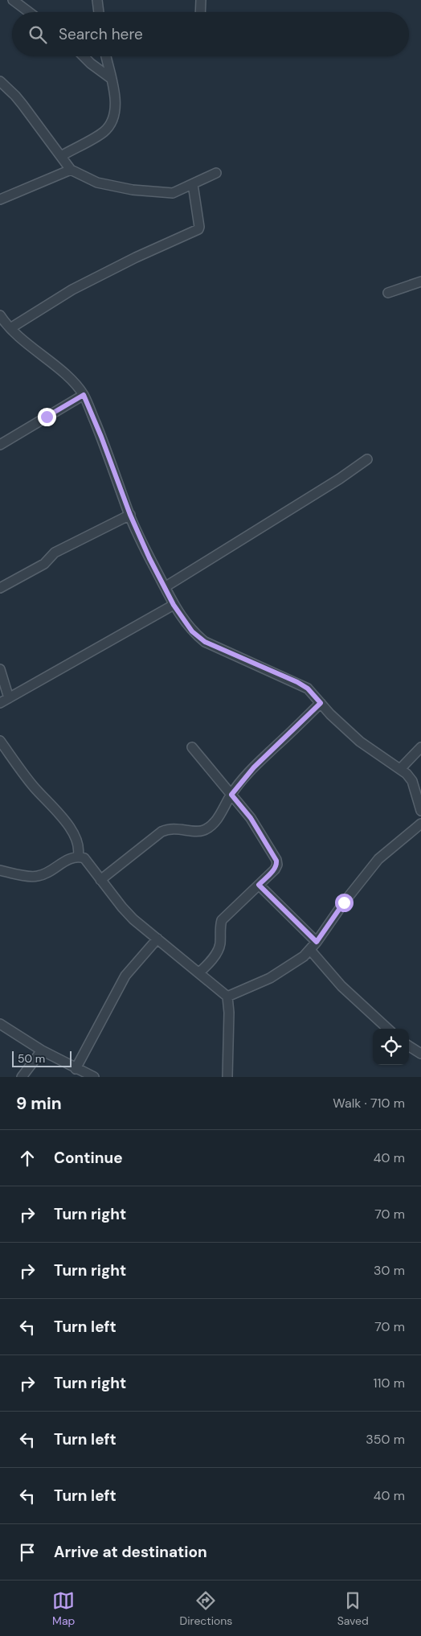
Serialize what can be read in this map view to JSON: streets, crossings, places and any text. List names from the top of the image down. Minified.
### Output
{"scale_bar":"50 m","page":{"search":"Search here","scale":"50 m","heading":["9 min","Walk · 710 m"],"list":[["Continue","40 m"],["Turn right","70 m"],["Turn right","30 m"],["Turn left","70 m"],["Turn right","110 m"],["Turn left","350 m"],["Turn left","40 m"],"Arrive at destination"],"nav":["Map","Directions","Saved"]}}
